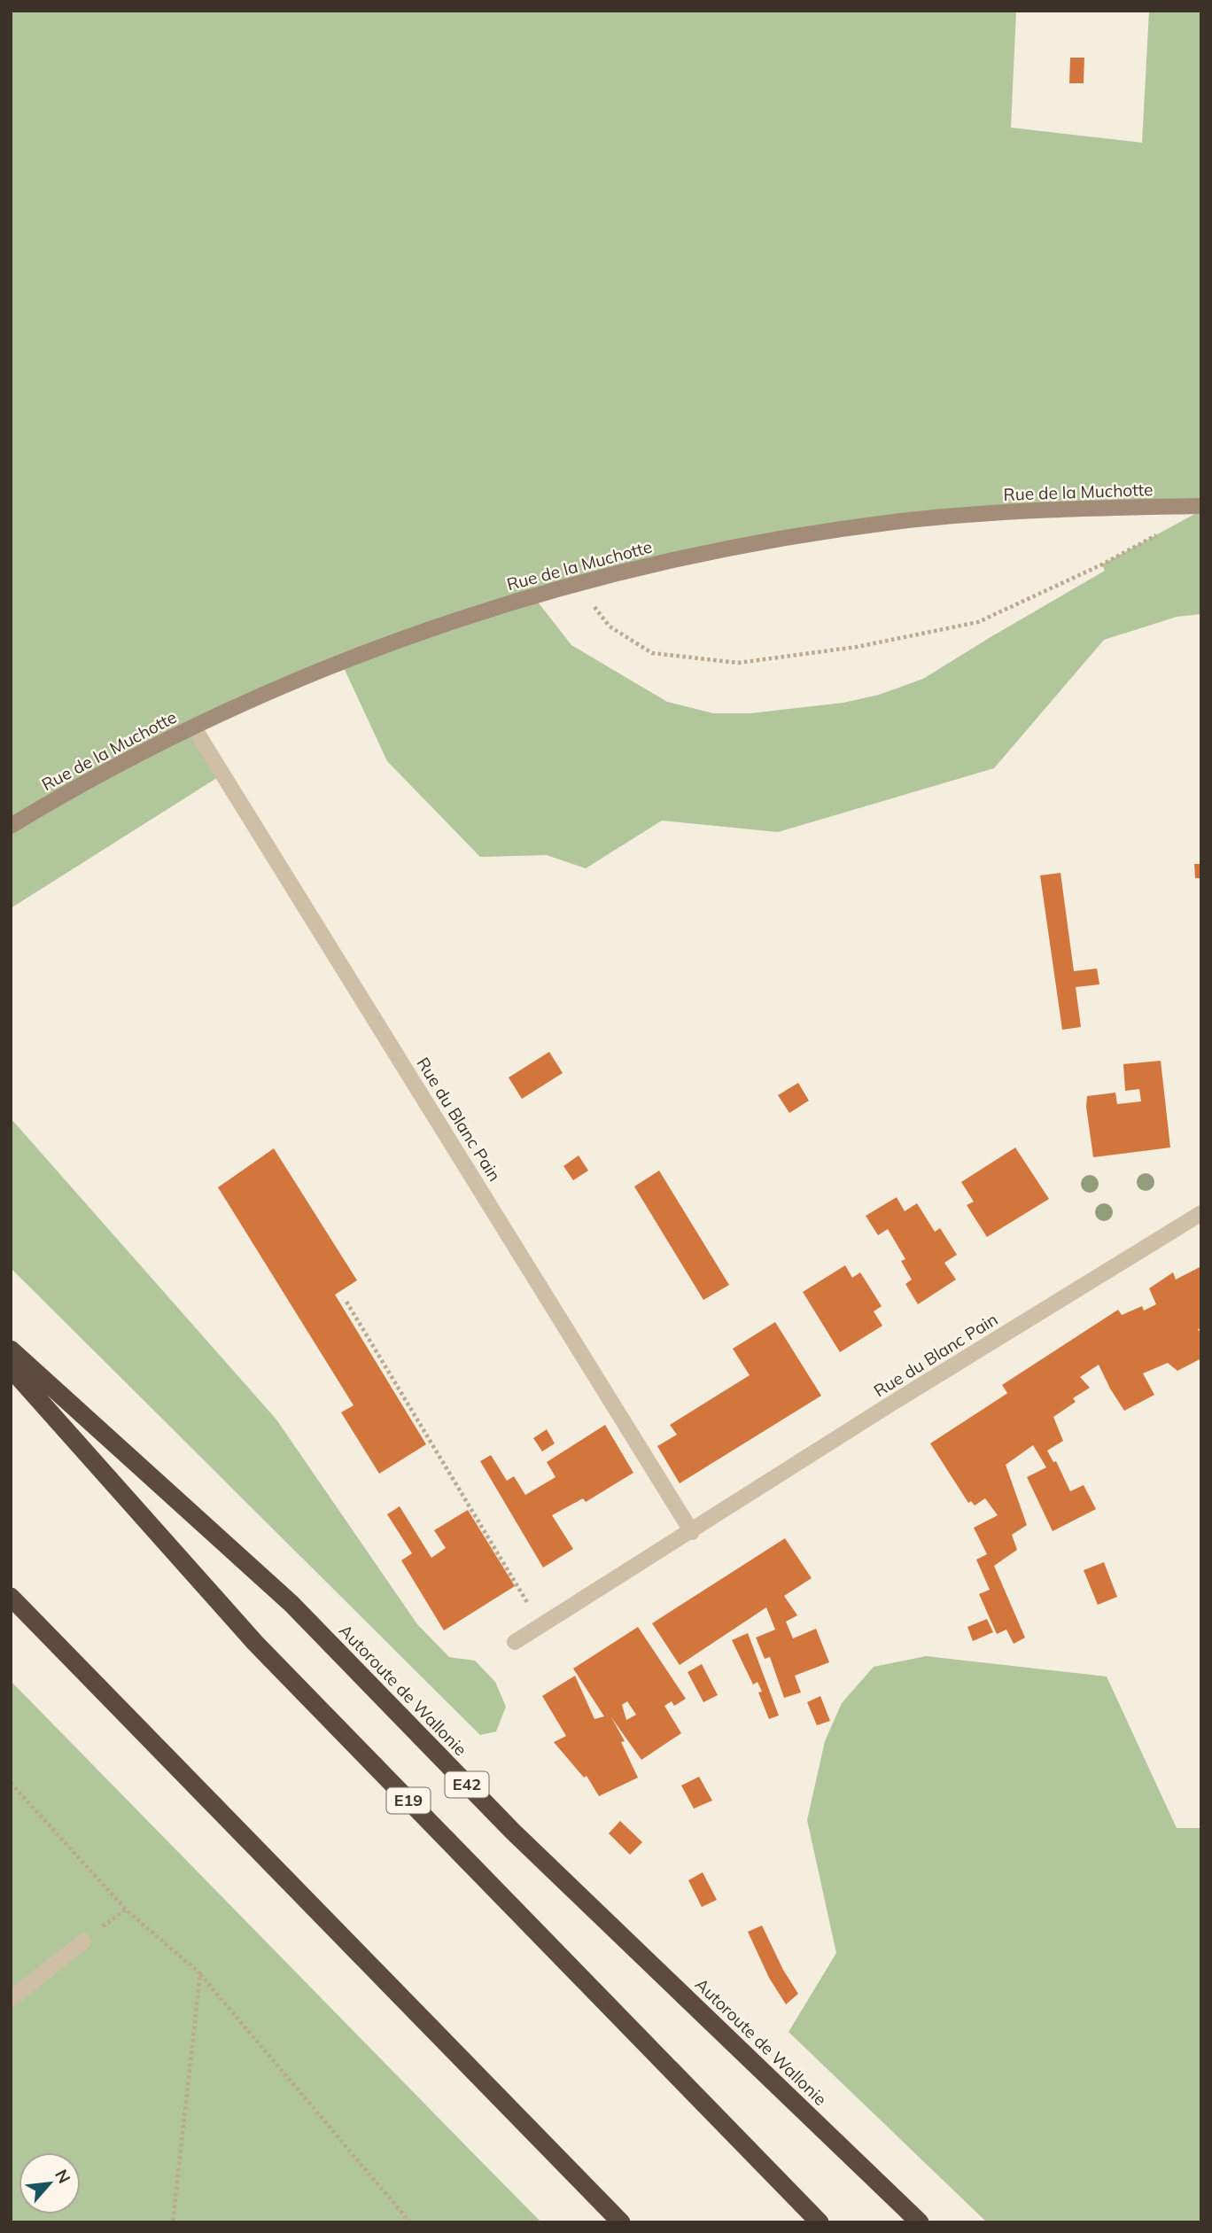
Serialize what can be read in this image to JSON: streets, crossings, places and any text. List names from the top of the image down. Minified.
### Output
{"streets":{"highway":["Autoroute de Wallonie","E42","E19"],"street":["Rue de la Muchotte","Rue du Blanc Pain"]},"crossings":[["Rue de la Muchotte","Rue du Blanc Pain"]],"north":"top right"}
